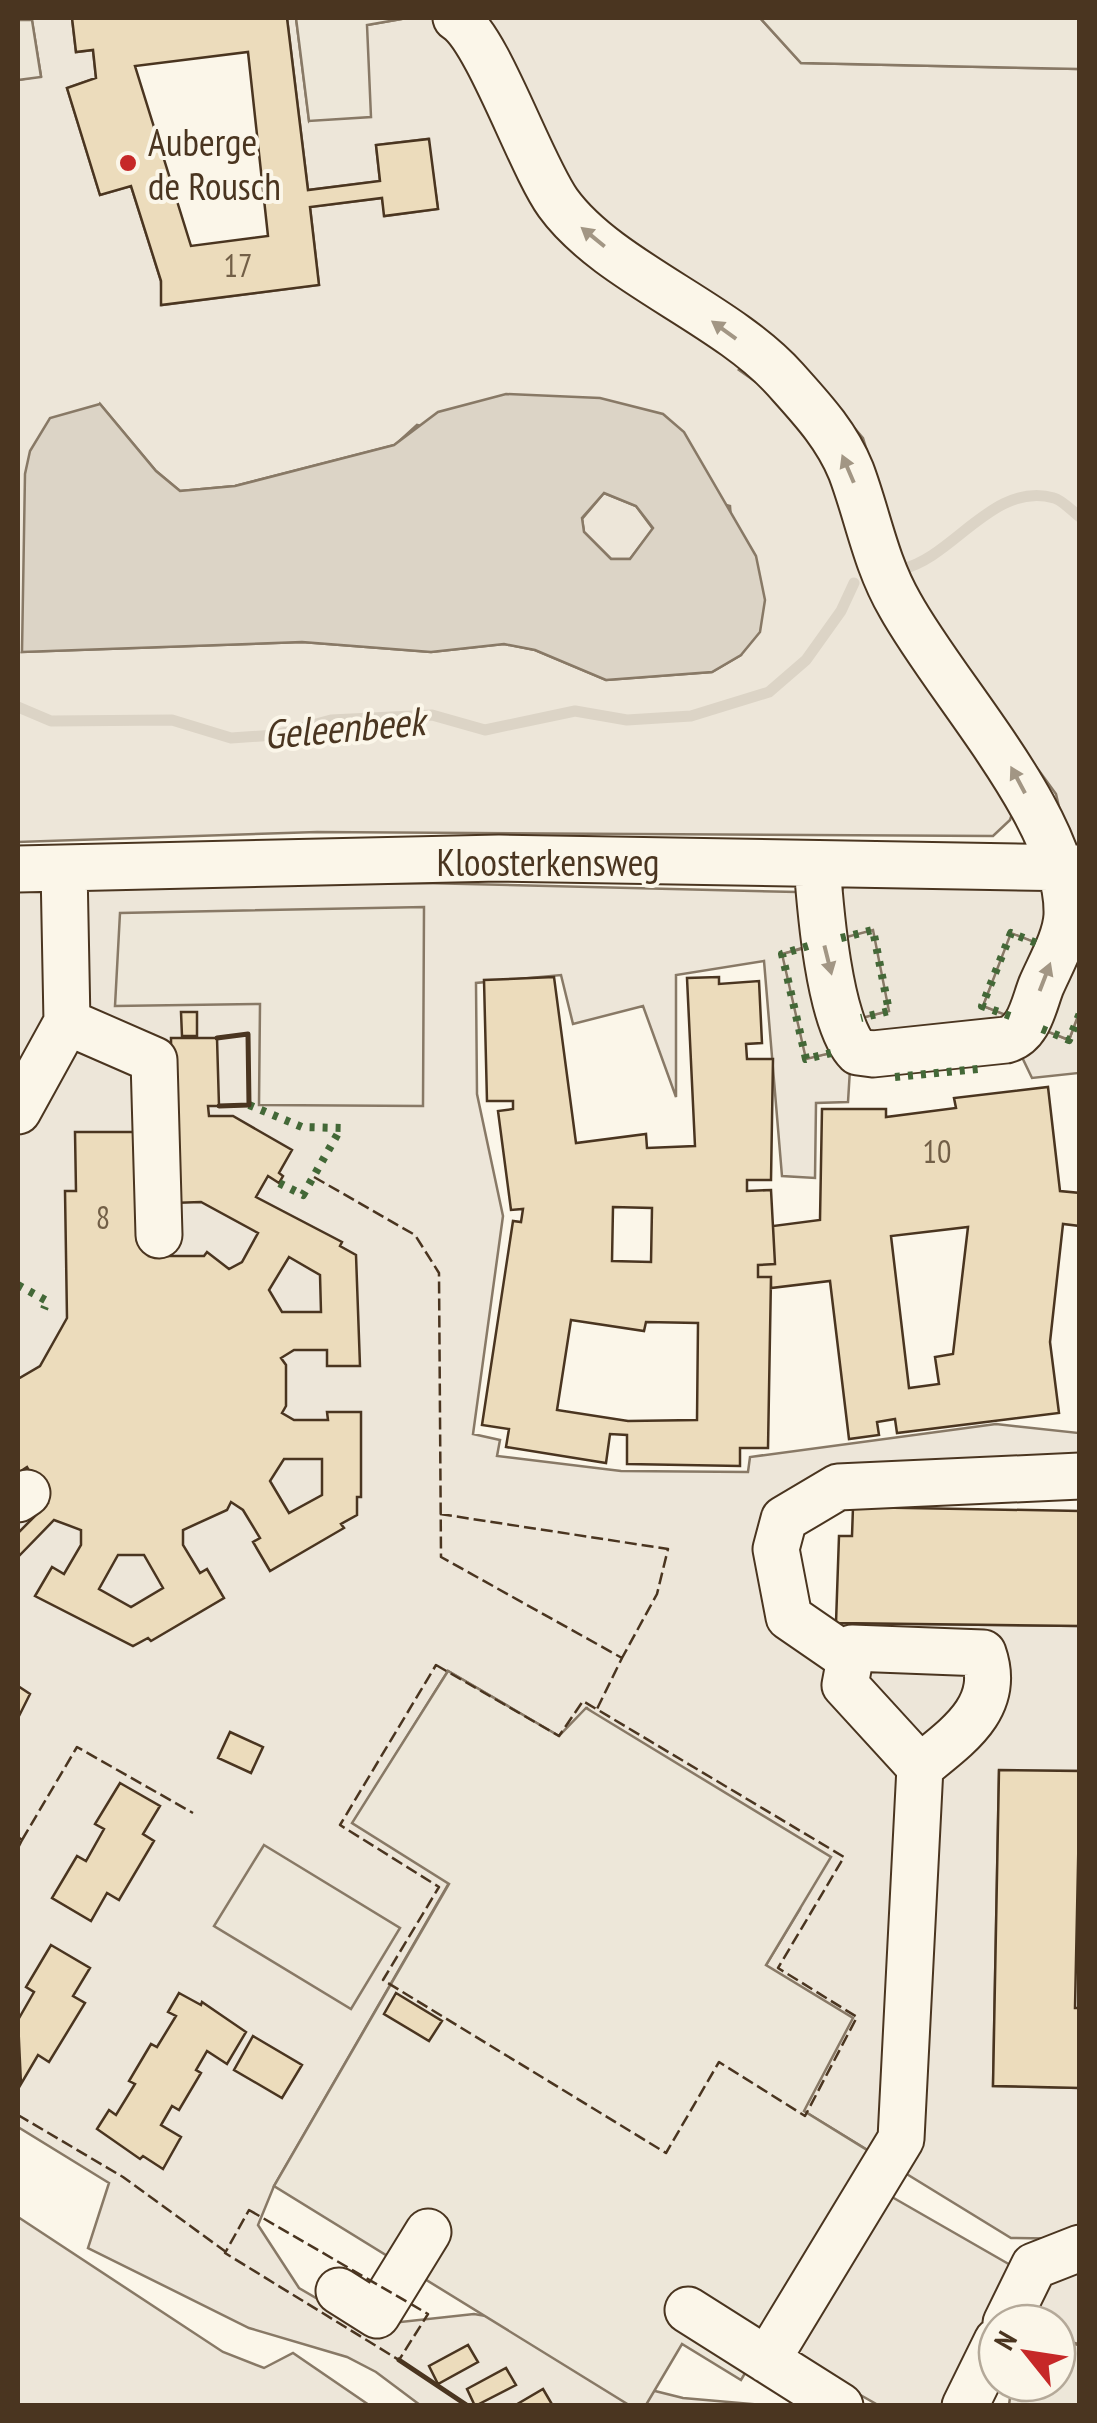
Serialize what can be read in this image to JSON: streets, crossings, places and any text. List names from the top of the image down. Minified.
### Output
{"streets":{"street":["Kloosterkensweg"]},"water":["Geleenbeek"],"places":["Auberge de Rousch"],"house_numbers":["17","10","8"],"north":"top left"}
